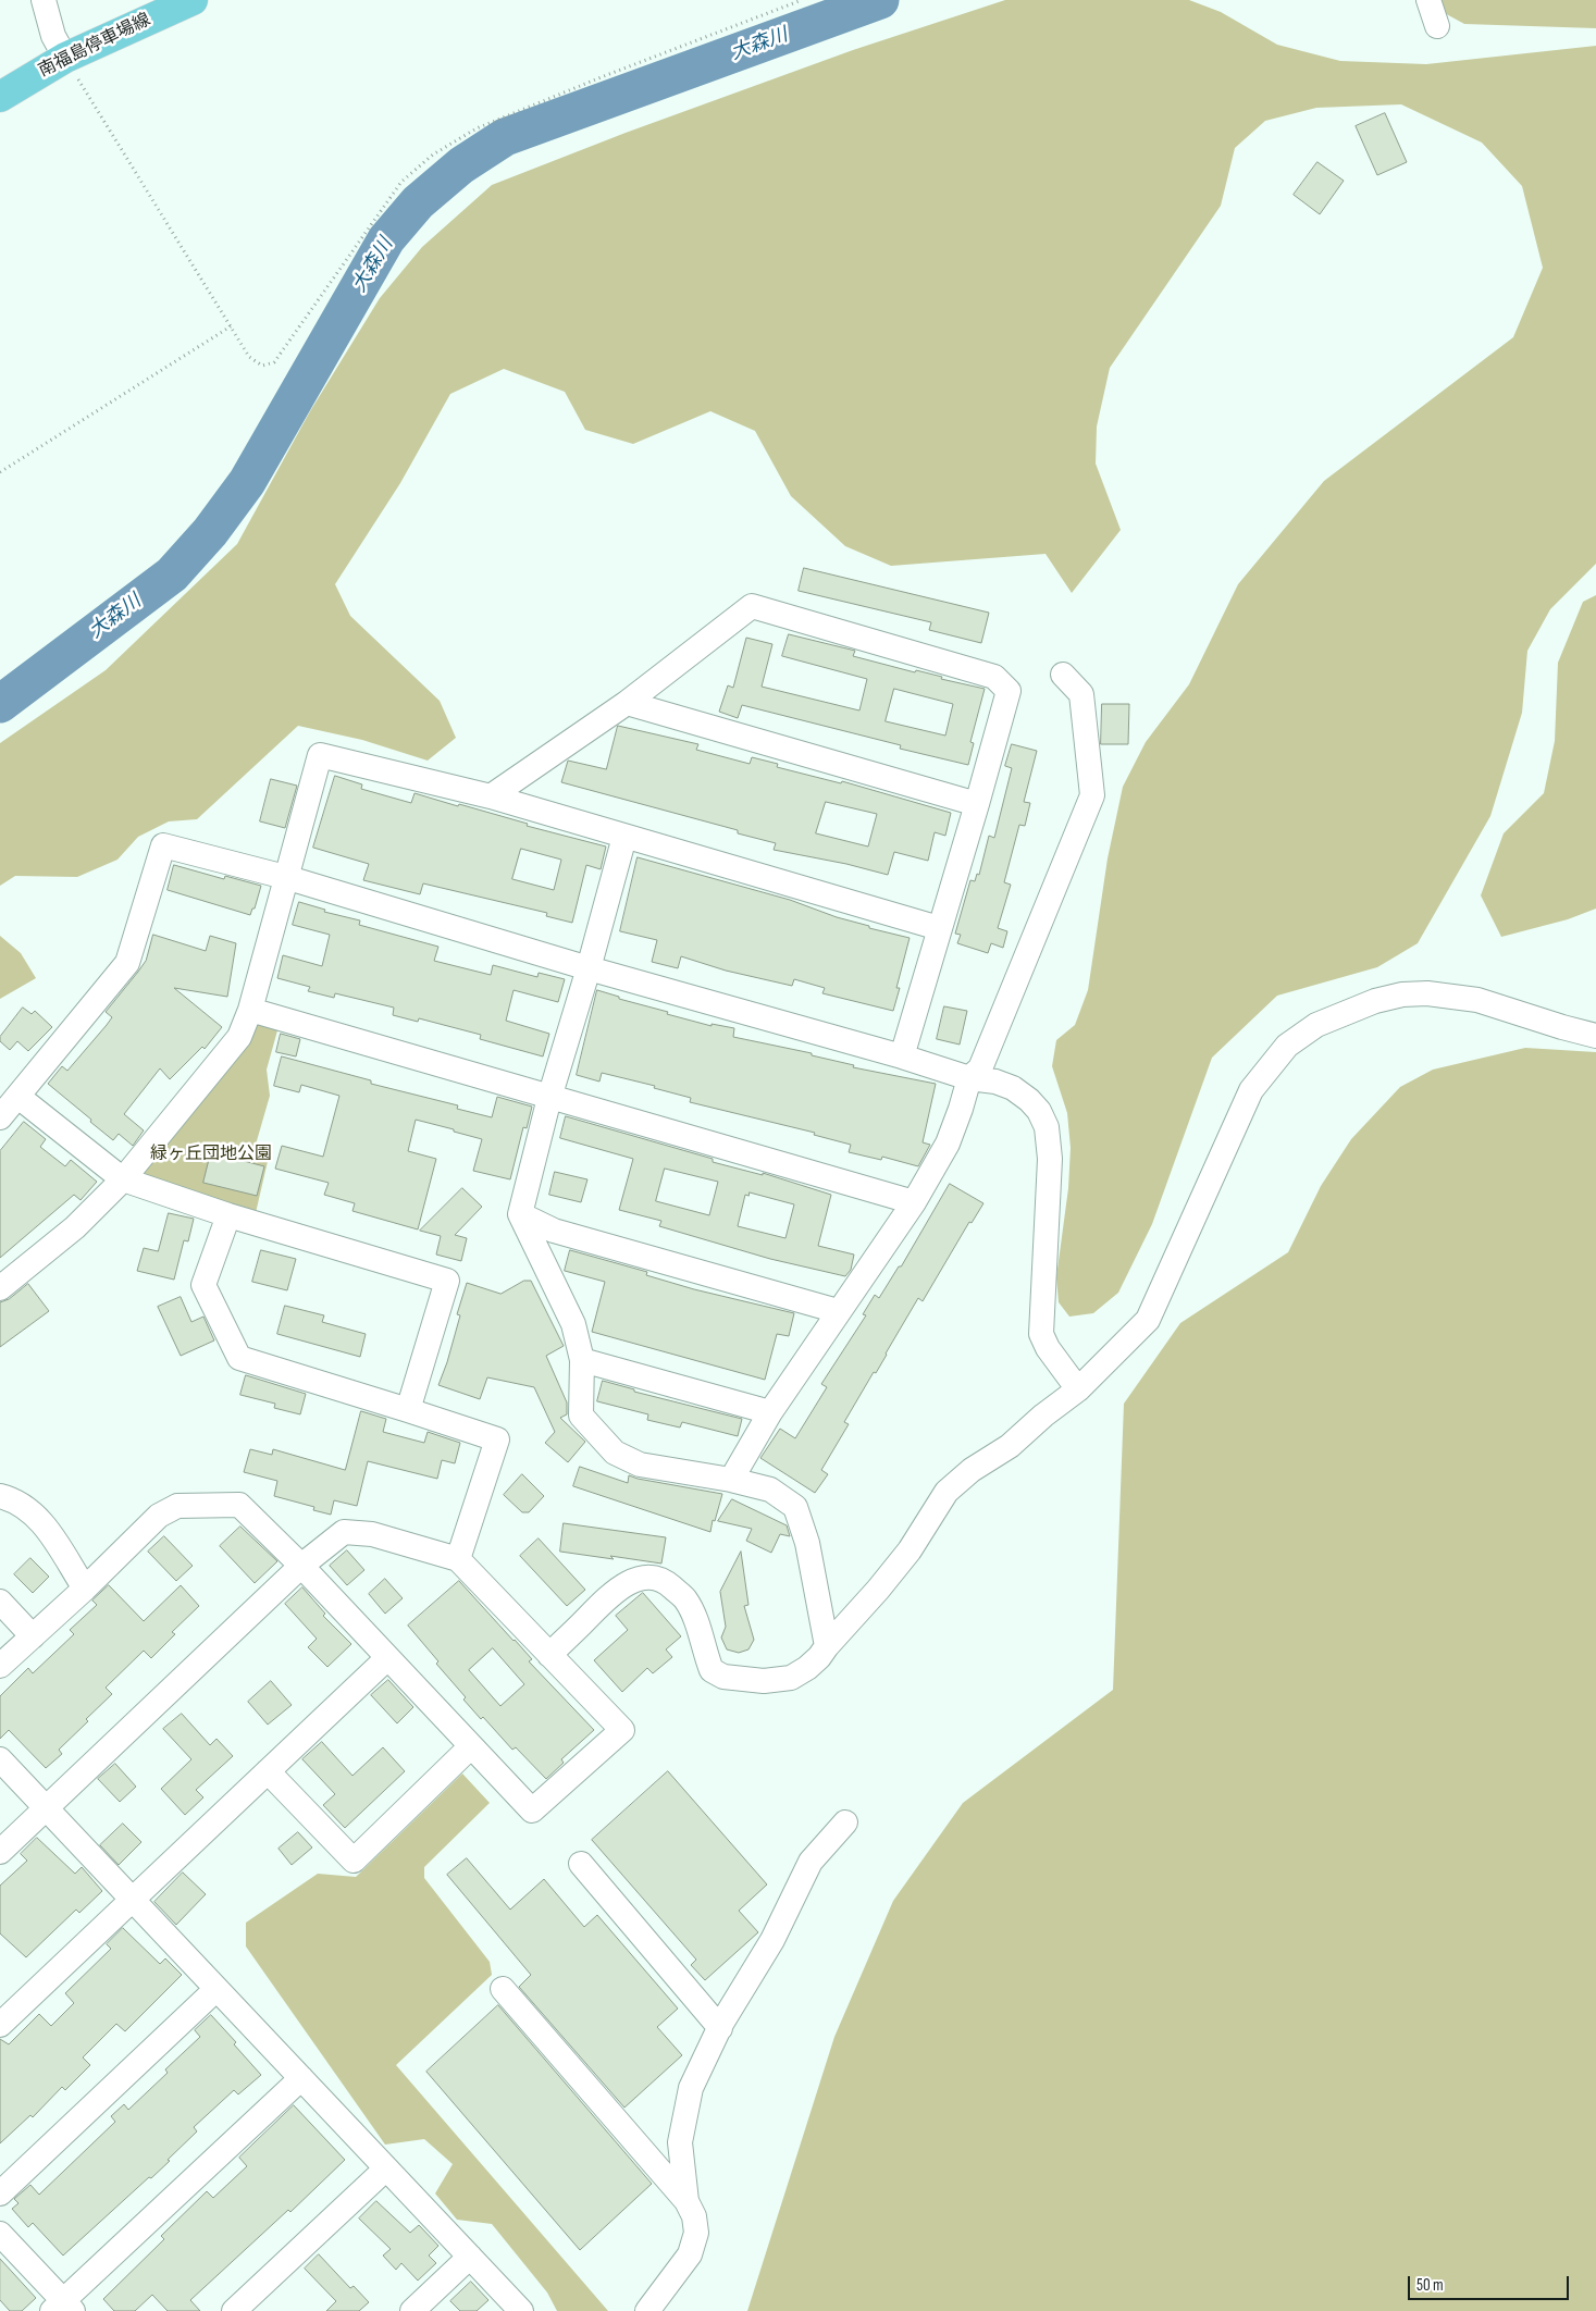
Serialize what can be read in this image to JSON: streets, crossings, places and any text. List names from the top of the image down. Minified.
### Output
{"streets":{"main road":["南福島停車場線"]},"water":["大森川"],"parks":["緑ヶ丘団地公園"],"scale_bar":"50 m"}
